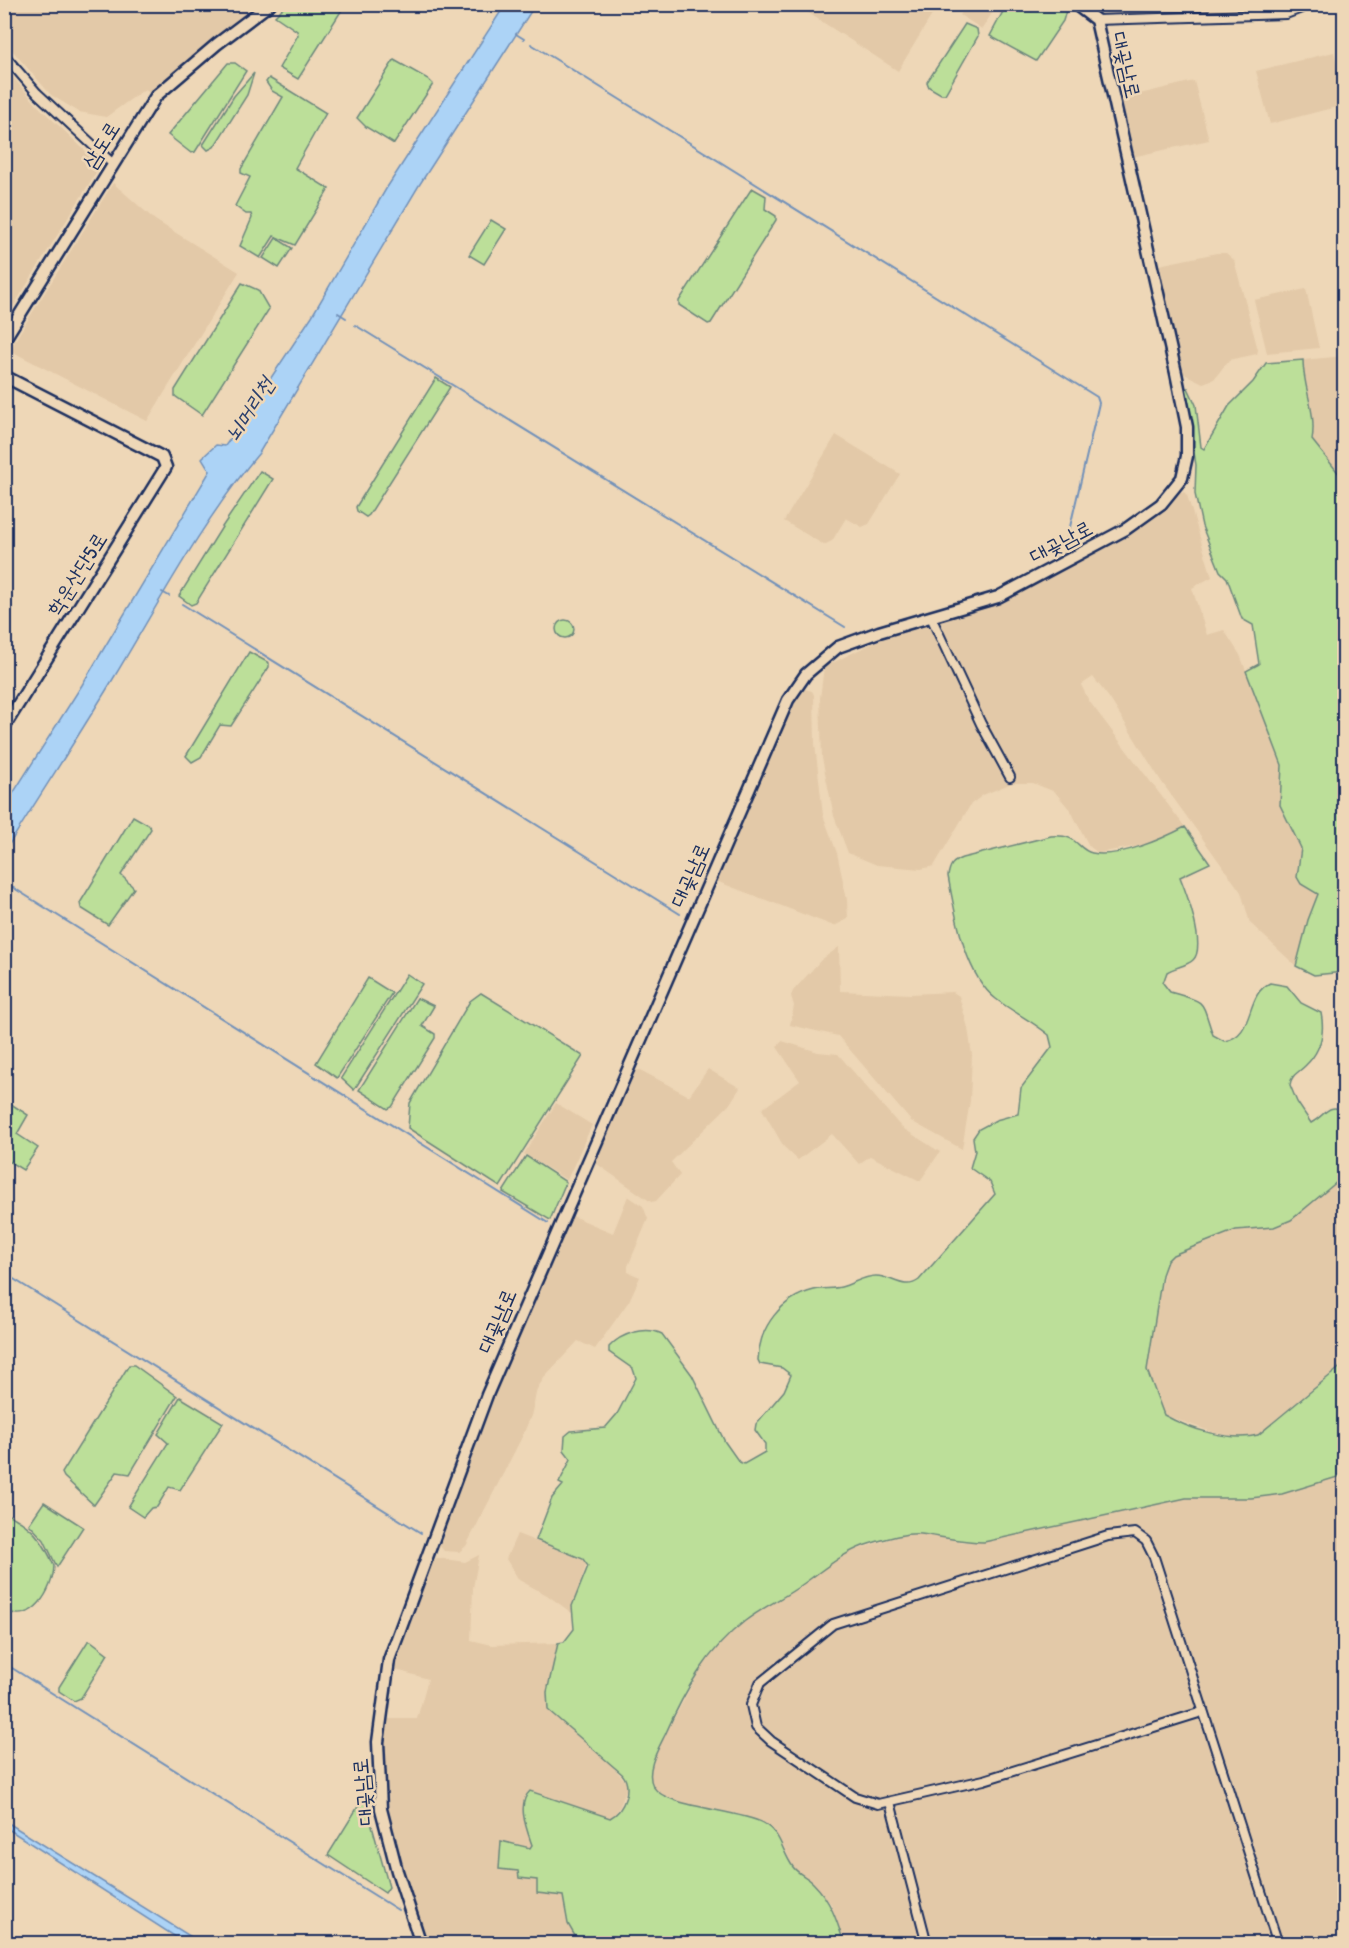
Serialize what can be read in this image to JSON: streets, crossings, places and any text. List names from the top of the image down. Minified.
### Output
{"streets":{"street":["대곶남로","삼도로","학운산단5로"]},"water":["뇌머리천"]}
